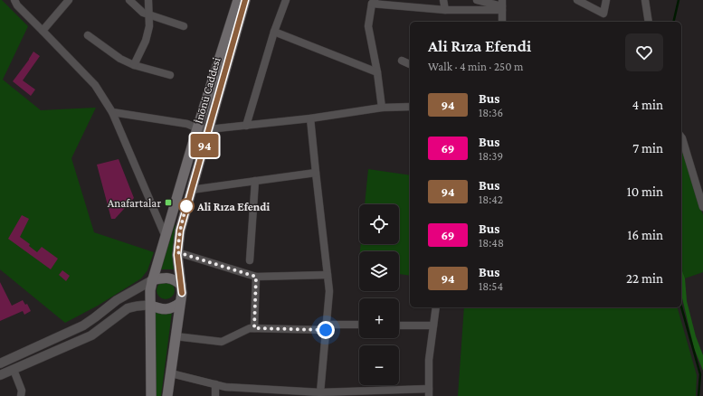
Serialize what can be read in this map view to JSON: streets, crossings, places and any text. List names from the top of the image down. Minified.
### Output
{"streets":{"main road":["İnönü Caddesi"]},"places":{"transit":["Anafartalar"],"other":["Ali Rıza Efendi"]},"lines":["bus line 94"],"page":{"on_map":"94","heading":["Ali Rıza Efendi","Walk · 4 min · 250 m"],"list":[{"mark":"94","name":"Bus","note":"18:36","value":"4 min"},{"mark":"69","name":"Bus","note":"18:39","value":"7 min"},{"mark":"94","name":"Bus","note":"18:42","value":"10 min"},{"mark":"69","name":"Bus","note":"18:48","value":"16 min"},{"mark":"94","name":"Bus","note":"18:54","value":"22 min"}],"map_buttons":["+","−"]}}
